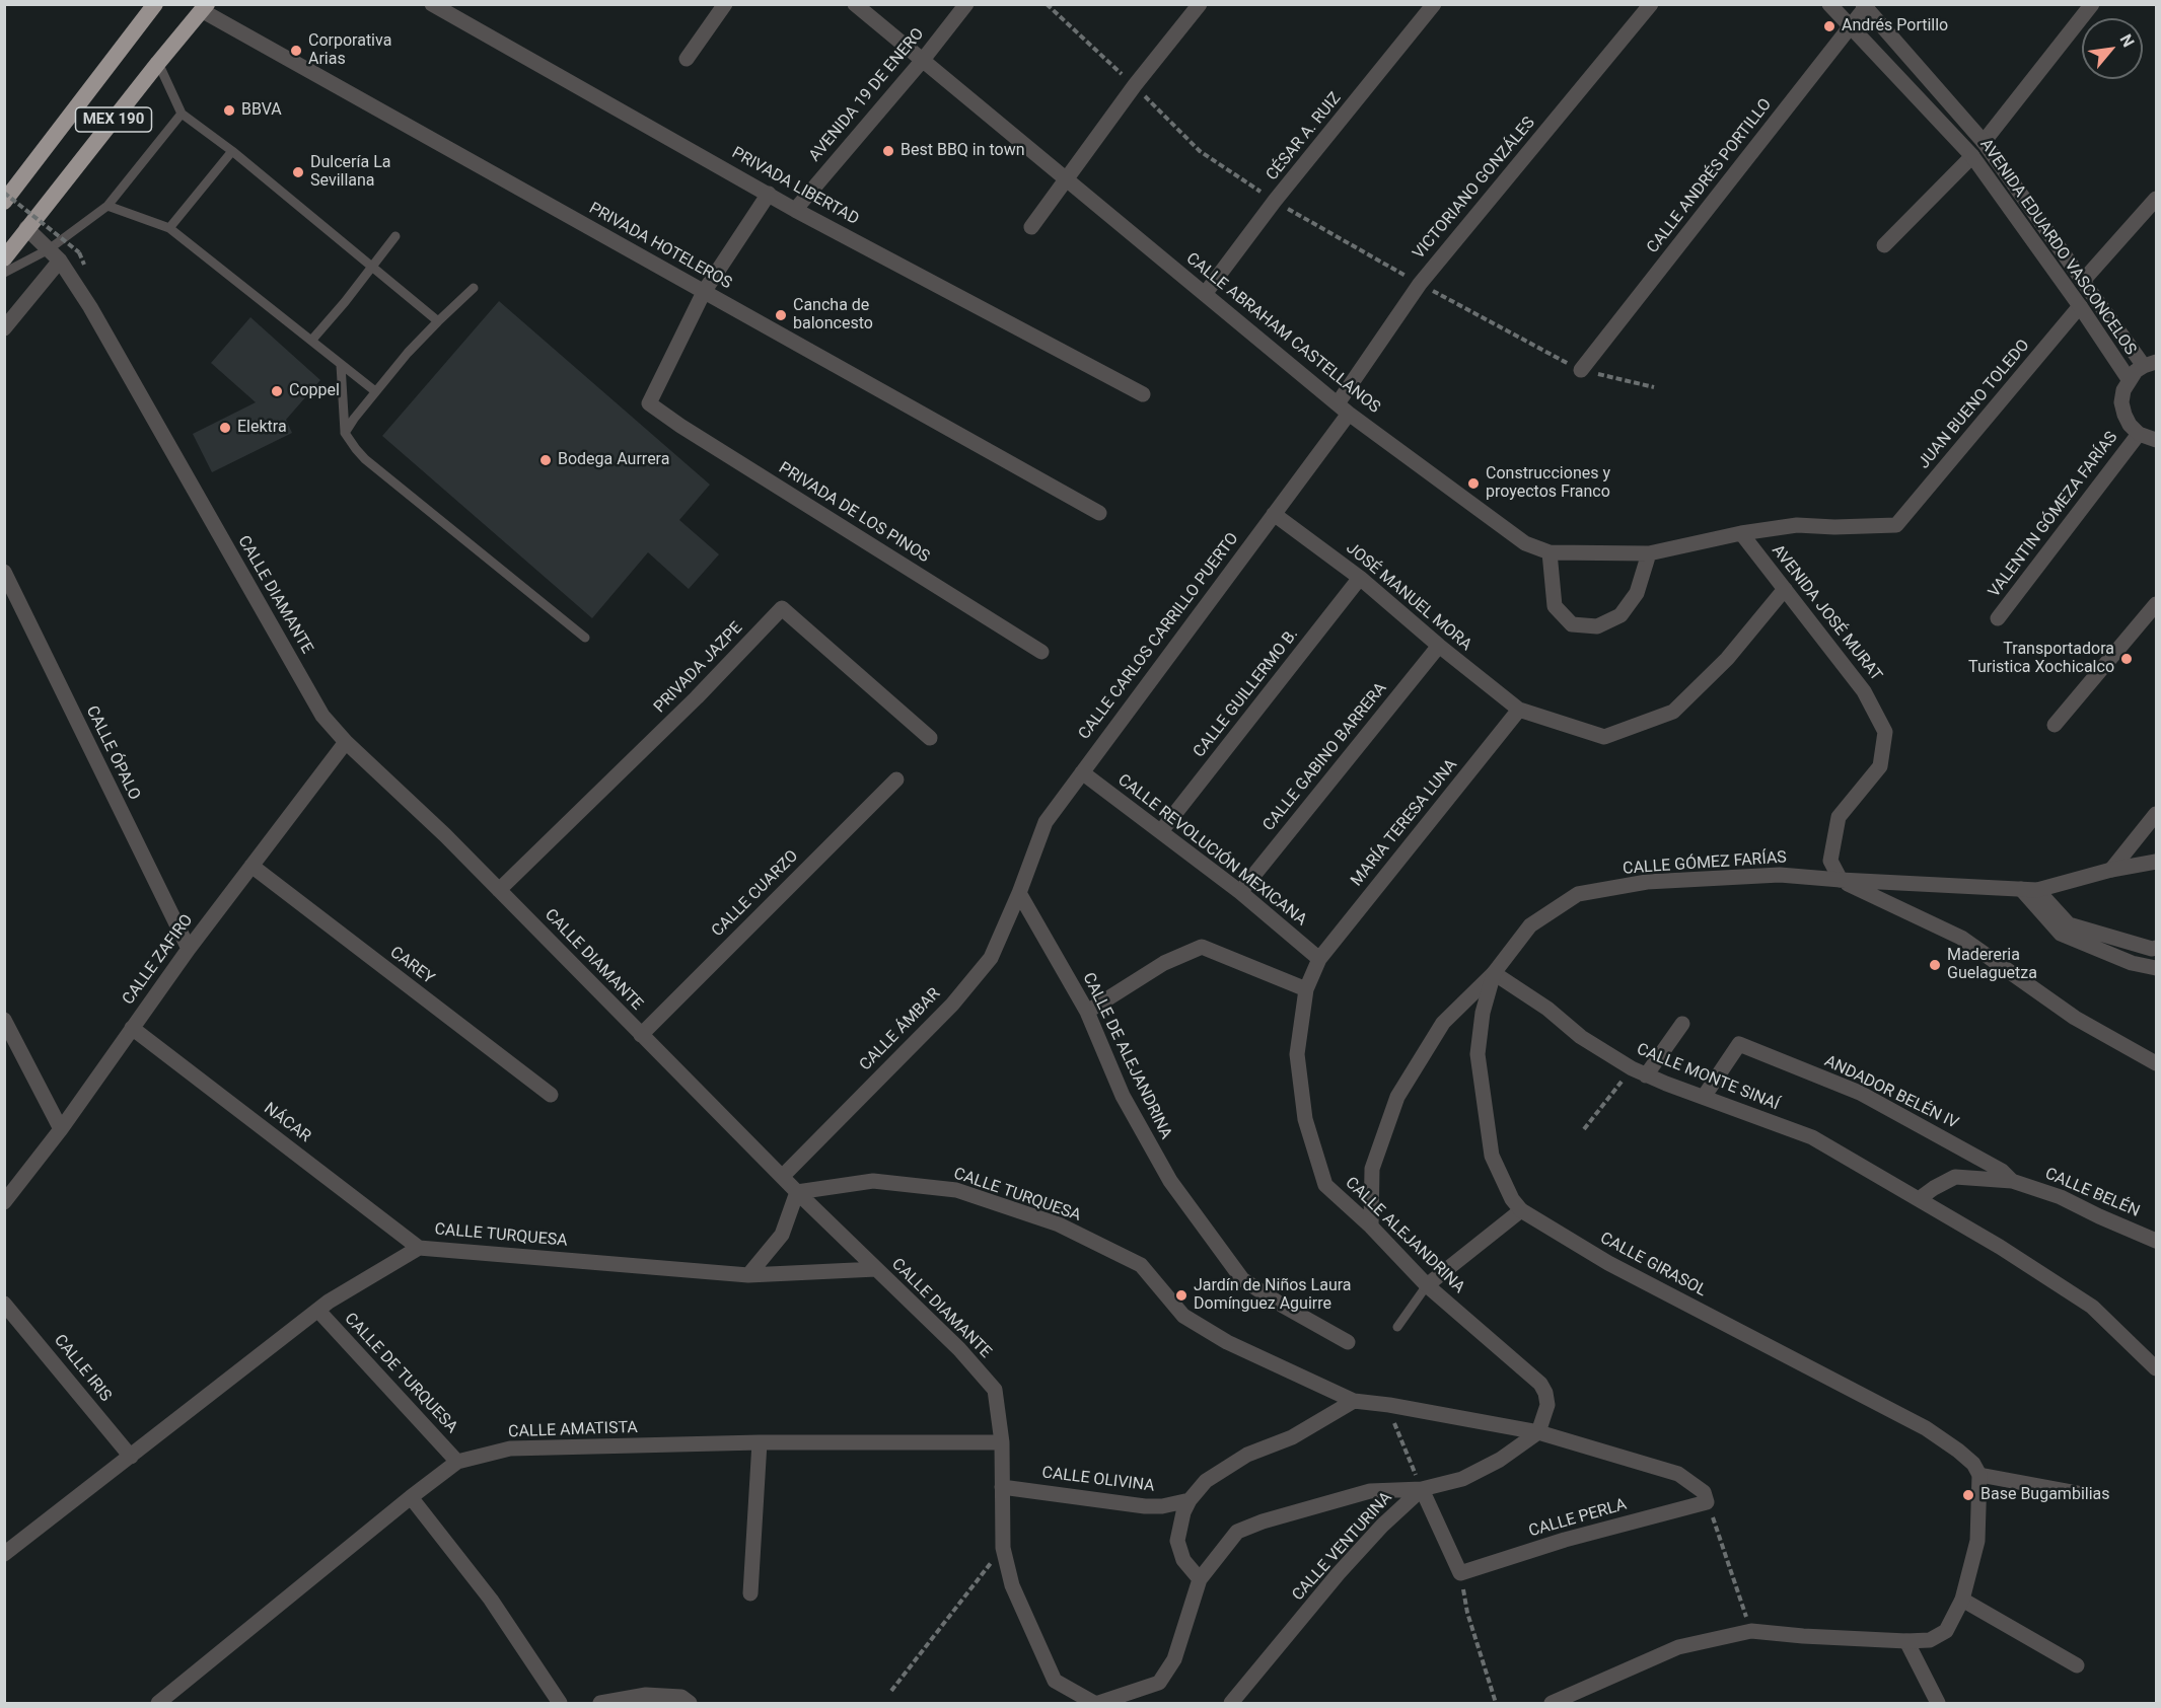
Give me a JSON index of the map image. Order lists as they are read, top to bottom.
{
  "streets": {
    "highway": ["MEX 190"],
    "street": [
      "AVENIDA 19 DE ENERO",
      "CÉSAR A. RUIZ",
      "CALLE ANDRÉS PORTILLO",
      "PRIVADA LIBERTAD",
      "VICTORIANO GONZÁLES",
      "PRIVADA HOTELEROS",
      "AVENIDA EDUARDO VASCONCELOS",
      "CALLE ABRAHAM CASTELLANOS",
      "JUAN BUENO TOLEDO",
      "PRIVADA DE LOS PINOS",
      "VALENTIN GÓMEZA FARÍAS",
      "CALLE DIAMANTE",
      "JOSÉ MANUEL MORA",
      "AVENIDA JOSÉ MURAT",
      "CALLE CARLOS CARRILLO PUERTO",
      "PRIVADA JAZPE",
      "CALLE GUILLERMO B.",
      "CALLE ÓPALO",
      "CALLE GABINO BARRERA",
      "MARÍA TERESA LUNA",
      "CALLE REVOLUCIÓN MEXICANA",
      "CALLE GÓMEZ FARÍAS",
      "CALLE CUARZO",
      "CALLE ZAFIRO",
      "CAREY",
      "CALLE ÁMBAR",
      "CALLE DE ALEJANDRINA",
      "CALLE MONTE SINAÍ",
      "ANDADOR BELÉN IV",
      "NÁCAR",
      "CALLE BELÉN",
      "CALLE TURQUESA",
      "CALLE ALEJANDRINA",
      "CALLE GIRASOL",
      "CALLE IRIS",
      "CALLE DE TURQUESA",
      "CALLE AMATISTA",
      "CALLE OLIVINA",
      "CALLE PERLA",
      "CALLE VENTURINA"
    ]
  },
  "crossings": [
    ["AVENIDA 19 DE ENERO", "PRIVADA LIBERTAD"],
    ["AVENIDA 19 DE ENERO", "CALLE ABRAHAM CASTELLANOS"],
    ["MEX 190", "PRIVADA HOTELEROS"],
    ["MEX 190", "CALLE DIAMANTE"],
    ["CÉSAR A. RUIZ", "CALLE ABRAHAM CASTELLANOS"],
    ["CALLE ANDRÉS PORTILLO", "AVENIDA EDUARDO VASCONCELOS"],
    ["VICTORIANO GONZÁLES", "CALLE ABRAHAM CASTELLANOS"],
    ["VICTORIANO GONZÁLES", "CALLE CARLOS CARRILLO PUERTO"],
    ["PRIVADA HOTELEROS", "PRIVADA DE LOS PINOS"],
    ["AVENIDA EDUARDO VASCONCELOS", "JUAN BUENO TOLEDO"],
    ["CALLE ABRAHAM CASTELLANOS", "JUAN BUENO TOLEDO"],
    ["CALLE ABRAHAM CASTELLANOS", "AVENIDA JOSÉ MURAT"],
    ["CALLE ABRAHAM CASTELLANOS", "CALLE CARLOS CARRILLO PUERTO"],
    ["CALLE DIAMANTE", "PRIVADA JAZPE"],
    ["CALLE DIAMANTE", "CALLE CUARZO"],
    ["CALLE DIAMANTE", "CALLE ZAFIRO"],
    ["CALLE DIAMANTE", "CALLE ÁMBAR"],
    ["CALLE DIAMANTE", "CALLE TURQUESA"],
    ["CALLE DIAMANTE", "CALLE AMATISTA"],
    ["CALLE DIAMANTE", "CALLE OLIVINA"],
    ["CALLE DIAMANTE", "CALLE VENTURINA"],
    ["JOSÉ MANUEL MORA", "CALLE CARLOS CARRILLO PUERTO"],
    ["JOSÉ MANUEL MORA", "CALLE GUILLERMO B."],
    ["JOSÉ MANUEL MORA", "CALLE GABINO BARRERA"],
    ["JOSÉ MANUEL MORA", "MARÍA TERESA LUNA"],
    ["AVENIDA JOSÉ MURAT", "CALLE GÓMEZ FARÍAS"],
    ["CALLE CARLOS CARRILLO PUERTO", "CALLE REVOLUCIÓN MEXICANA"],
    ["CALLE CARLOS CARRILLO PUERTO", "CALLE ÁMBAR"],
    ["CALLE CARLOS CARRILLO PUERTO", "CALLE DE ALEJANDRINA"],
    ["CALLE GUILLERMO B.", "CALLE REVOLUCIÓN MEXICANA"],
    ["CALLE ÓPALO", "CALLE ZAFIRO"],
    ["CALLE GABINO BARRERA", "CALLE REVOLUCIÓN MEXICANA"],
    ["MARÍA TERESA LUNA", "CALLE REVOLUCIÓN MEXICANA"],
    ["MARÍA TERESA LUNA", "CALLE ALEJANDRINA"],
    ["CALLE REVOLUCIÓN MEXICANA", "CALLE ALEJANDRINA"],
    ["CALLE GÓMEZ FARÍAS", "CALLE MONTE SINAÍ"],
    ["CALLE GÓMEZ FARÍAS", "CALLE ALEJANDRINA"],
    ["CALLE GÓMEZ FARÍAS", "CALLE GIRASOL"],
    ["CALLE ZAFIRO", "CAREY"],
    ["CALLE ZAFIRO", "NÁCAR"],
    ["CALLE ÁMBAR", "CALLE DE ALEJANDRINA"],
    ["CALLE MONTE SINAÍ", "ANDADOR BELÉN IV"],
    ["CALLE MONTE SINAÍ", "CALLE GIRASOL"],
    ["ANDADOR BELÉN IV", "CALLE BELÉN"],
    ["NÁCAR", "CALLE TURQUESA"],
    ["CALLE TURQUESA", "CALLE ALEJANDRINA"],
    ["CALLE TURQUESA", "CALLE IRIS"],
    ["CALLE TURQUESA", "CALLE DE TURQUESA"],
    ["CALLE TURQUESA", "CALLE PERLA"],
    ["CALLE TURQUESA", "CALLE VENTURINA"],
    ["CALLE ALEJANDRINA", "CALLE VENTURINA"],
    ["CALLE DE TURQUESA", "CALLE AMATISTA"]
  ],
  "places": [
    "Andrés Portillo",
    "Corporativa Arias",
    "BBVA",
    "Best BBQ in town",
    "Dulcería La Sevillana",
    "Cancha de baloncesto",
    "Coppel",
    "Elektra",
    "Bodega Aurrera",
    "Construcciones y proyectos Franco",
    "Transportadora Turistica Xochicalco",
    "Madereria Guelaguetza",
    "Jardín de Niños Laura Domínguez Aguirre",
    "Base Bugambilias"
  ],
  "north": "top right"
}
